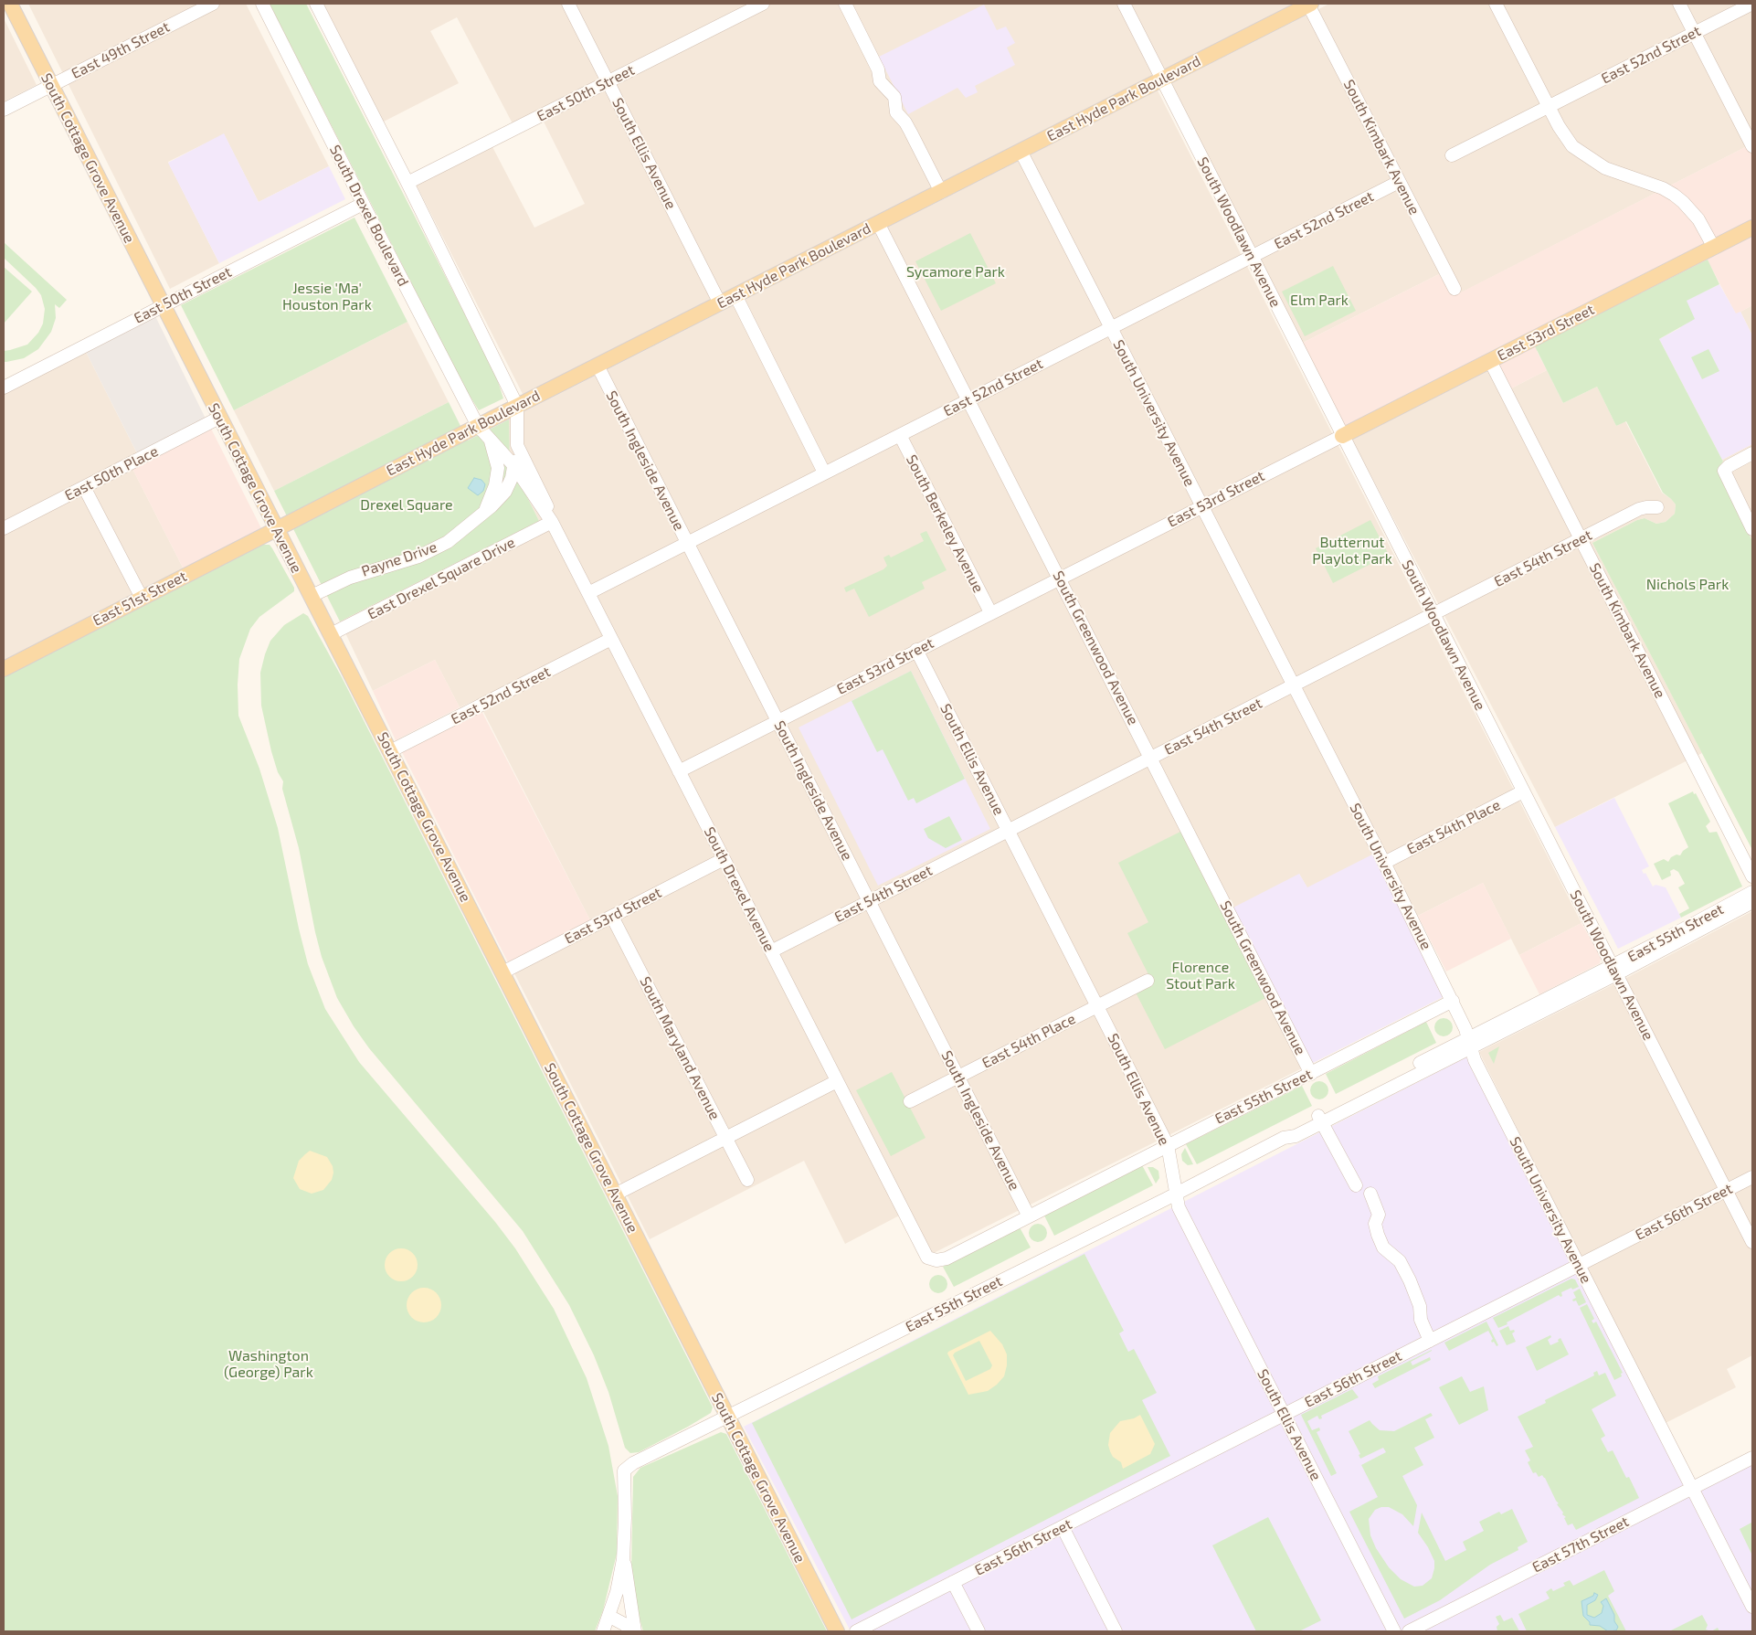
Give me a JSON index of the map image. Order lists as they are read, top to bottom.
{
  "streets": {
    "main road": [
      "East Hyde Park Boulevard",
      "South Cottage Grove Avenue",
      "East 53rd Street",
      "East 51st Street"
    ],
    "street": [
      "East 49th Street",
      "East 52nd Street",
      "East 50th Street",
      "South Kimbark Avenue",
      "South Ellis Avenue",
      "South Drexel Boulevard",
      "South Woodlawn Avenue",
      "South University Avenue",
      "South Ingleside Avenue",
      "East 50th Place",
      "South Berkeley Avenue",
      "East 54th Street",
      "Payne Drive",
      "East Drexel Square Drive",
      "South Greenwood Avenue",
      "East 54th Place",
      "South Drexel Avenue",
      "East 55th Street",
      "South Maryland Avenue",
      "East 56th Street",
      "East 57th Street"
    ]
  },
  "crossings": [
    ["East 49th Street", "South Cottage Grove Avenue"],
    ["East 52nd Street", "South Kimbark Avenue"],
    ["East 52nd Street", "South Cottage Grove Avenue"],
    ["East 52nd Street", "South Woodlawn Avenue"],
    ["East 52nd Street", "South University Avenue"],
    ["East 52nd Street", "South Ingleside Avenue"],
    ["East 52nd Street", "South Berkeley Avenue"],
    ["East 52nd Street", "South Greenwood Avenue"],
    ["East 52nd Street", "South Drexel Avenue"],
    ["East 50th Street", "South Ellis Avenue"],
    ["East 50th Street", "South Cottage Grove Avenue"],
    ["East 50th Street", "South Drexel Boulevard"],
    ["East Hyde Park Boulevard", "South Kimbark Avenue"],
    ["East Hyde Park Boulevard", "South Ellis Avenue"],
    ["East Hyde Park Boulevard", "South Cottage Grove Avenue"],
    ["East Hyde Park Boulevard", "South Drexel Boulevard"],
    ["East Hyde Park Boulevard", "South Woodlawn Avenue"],
    ["East Hyde Park Boulevard", "South University Avenue"],
    ["East Hyde Park Boulevard", "South Ingleside Avenue"],
    ["East Hyde Park Boulevard", "East 51st Street"],
    ["East Hyde Park Boulevard", "South Greenwood Avenue"],
    ["East Hyde Park Boulevard", "South Drexel Avenue"],
    ["South Kimbark Avenue", "East 53rd Street"],
    ["South Kimbark Avenue", "East 54th Street"],
    ["South Ellis Avenue", "East 53rd Street"],
    ["South Ellis Avenue", "East 54th Street"],
    ["South Ellis Avenue", "East 54th Place"],
    ["South Ellis Avenue", "East 55th Street"],
    ["South Ellis Avenue", "East 56th Street"],
    ["South Cottage Grove Avenue", "East 53rd Street"],
    ["South Cottage Grove Avenue", "East 50th Place"],
    ["South Cottage Grove Avenue", "Payne Drive"],
    ["South Cottage Grove Avenue", "East Drexel Square Drive"],
    ["South Cottage Grove Avenue", "East 51st Street"],
    ["South Cottage Grove Avenue", "East 55th Street"],
    ["South Drexel Boulevard", "South Drexel Avenue"],
    ["South Woodlawn Avenue", "East 53rd Street"],
    ["South Woodlawn Avenue", "East 54th Street"],
    ["South Woodlawn Avenue", "East 54th Place"],
    ["South Woodlawn Avenue", "East 55th Street"],
    ["South Woodlawn Avenue", "East 56th Street"],
    ["East 53rd Street", "South University Avenue"],
    ["East 53rd Street", "South Ingleside Avenue"],
    ["East 53rd Street", "South Berkeley Avenue"],
    ["East 53rd Street", "South Greenwood Avenue"],
    ["East 53rd Street", "South Drexel Avenue"],
    ["East 53rd Street", "South Maryland Avenue"],
    ["South University Avenue", "East 54th Street"],
    ["South University Avenue", "East 54th Place"],
    ["South University Avenue", "East 55th Street"],
    ["South University Avenue", "East 56th Street"],
    ["South University Avenue", "East 57th Street"],
    ["South Ingleside Avenue", "East 54th Street"],
    ["South Ingleside Avenue", "East 54th Place"],
    ["South Ingleside Avenue", "East 55th Street"],
    ["East 54th Street", "South Greenwood Avenue"],
    ["East 54th Street", "South Drexel Avenue"],
    ["Payne Drive", "South Drexel Avenue"],
    ["East Drexel Square Drive", "South Drexel Avenue"],
    ["South Greenwood Avenue", "East 55th Street"],
    ["South Drexel Avenue", "East 55th Street"]
  ],
  "parks": [
    "Sycamore Park",
    "Jessie 'Ma' Houston Park",
    "Elm Park",
    "Drexel Square",
    "Butternut Playlot Park",
    "Nichols Park",
    "Florence Stout Park",
    "Washington (George) Park"
  ]
}
